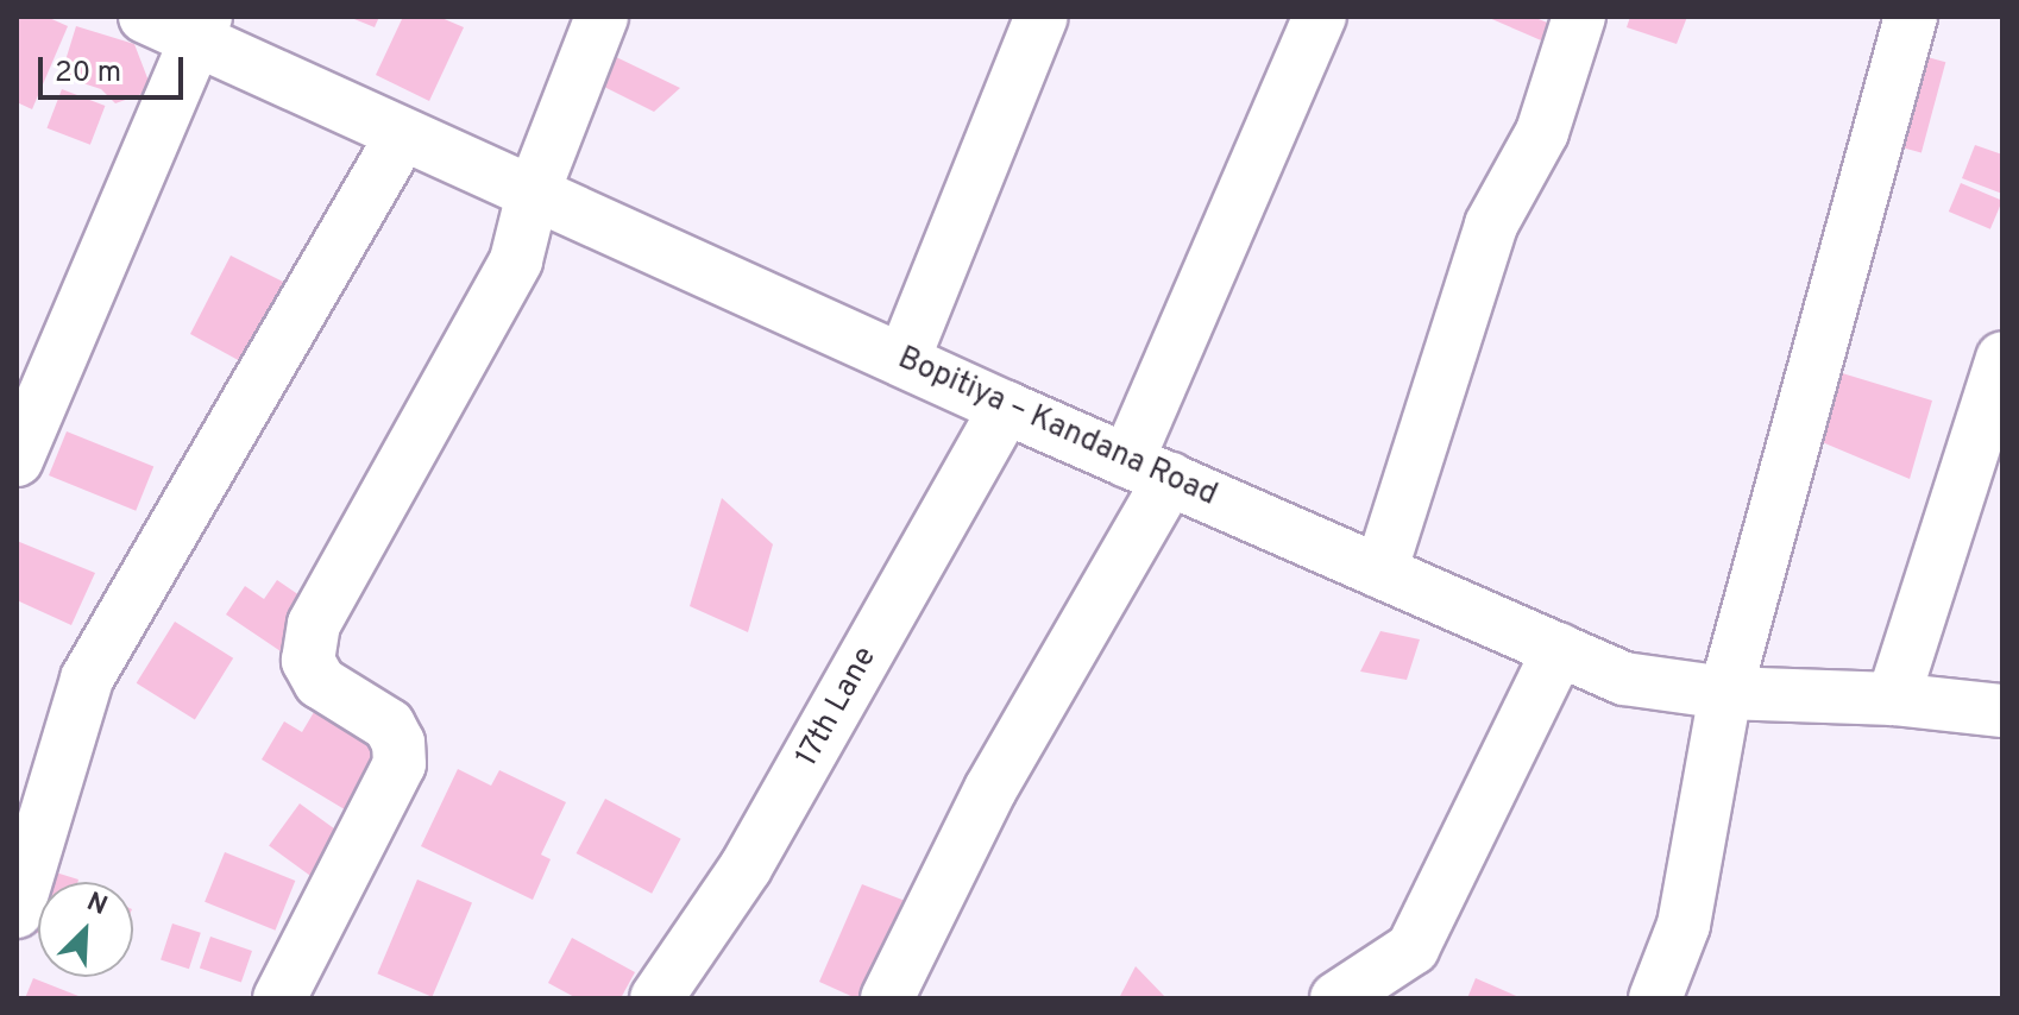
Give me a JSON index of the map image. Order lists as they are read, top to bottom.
{
  "streets": {
    "street": ["Bopitiya – Kandana Road", "17th Lane"]
  },
  "crossings": [
    ["Bopitiya – Kandana Road", "17th Lane"]
  ],
  "scale_bar": "20 m",
  "north": "top right"
}
